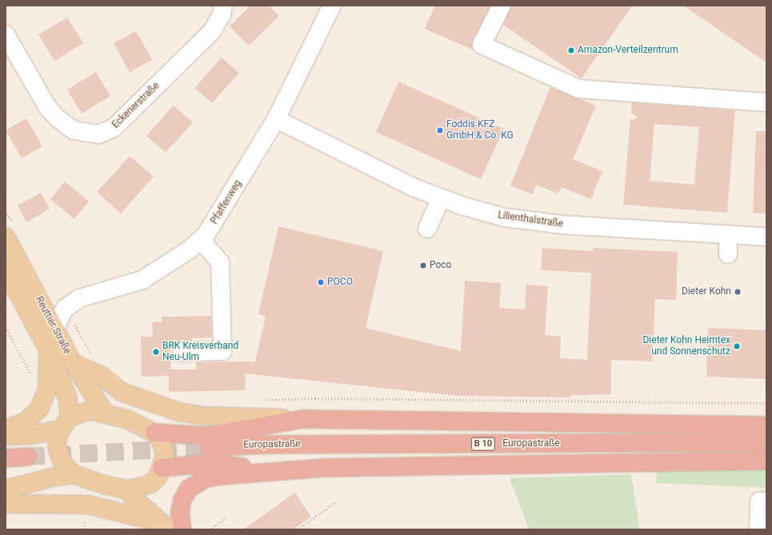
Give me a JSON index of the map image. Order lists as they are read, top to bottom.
{
  "streets": {
    "highway": ["B 10", "Europastraße"],
    "main road": ["Reuttier Straße"],
    "street": ["Eckenerstraße", "Pfaffenweg", "Lilienthalstraße"]
  },
  "crossings": [
    ["Pfaffenweg", "Lilienthalstraße"],
    ["Pfaffenweg", "Reuttier Straße"]
  ],
  "places": [
    "Amazon-Verteilzentrum",
    "Foddis KFZ GmbH & Co. KG",
    "Poco",
    "POCO",
    "Dieter Kohn",
    "Dieter Kohn Heimtex und Sonnenschutz",
    "BRK Kreisverband Neu-Ulm"
  ]
}
